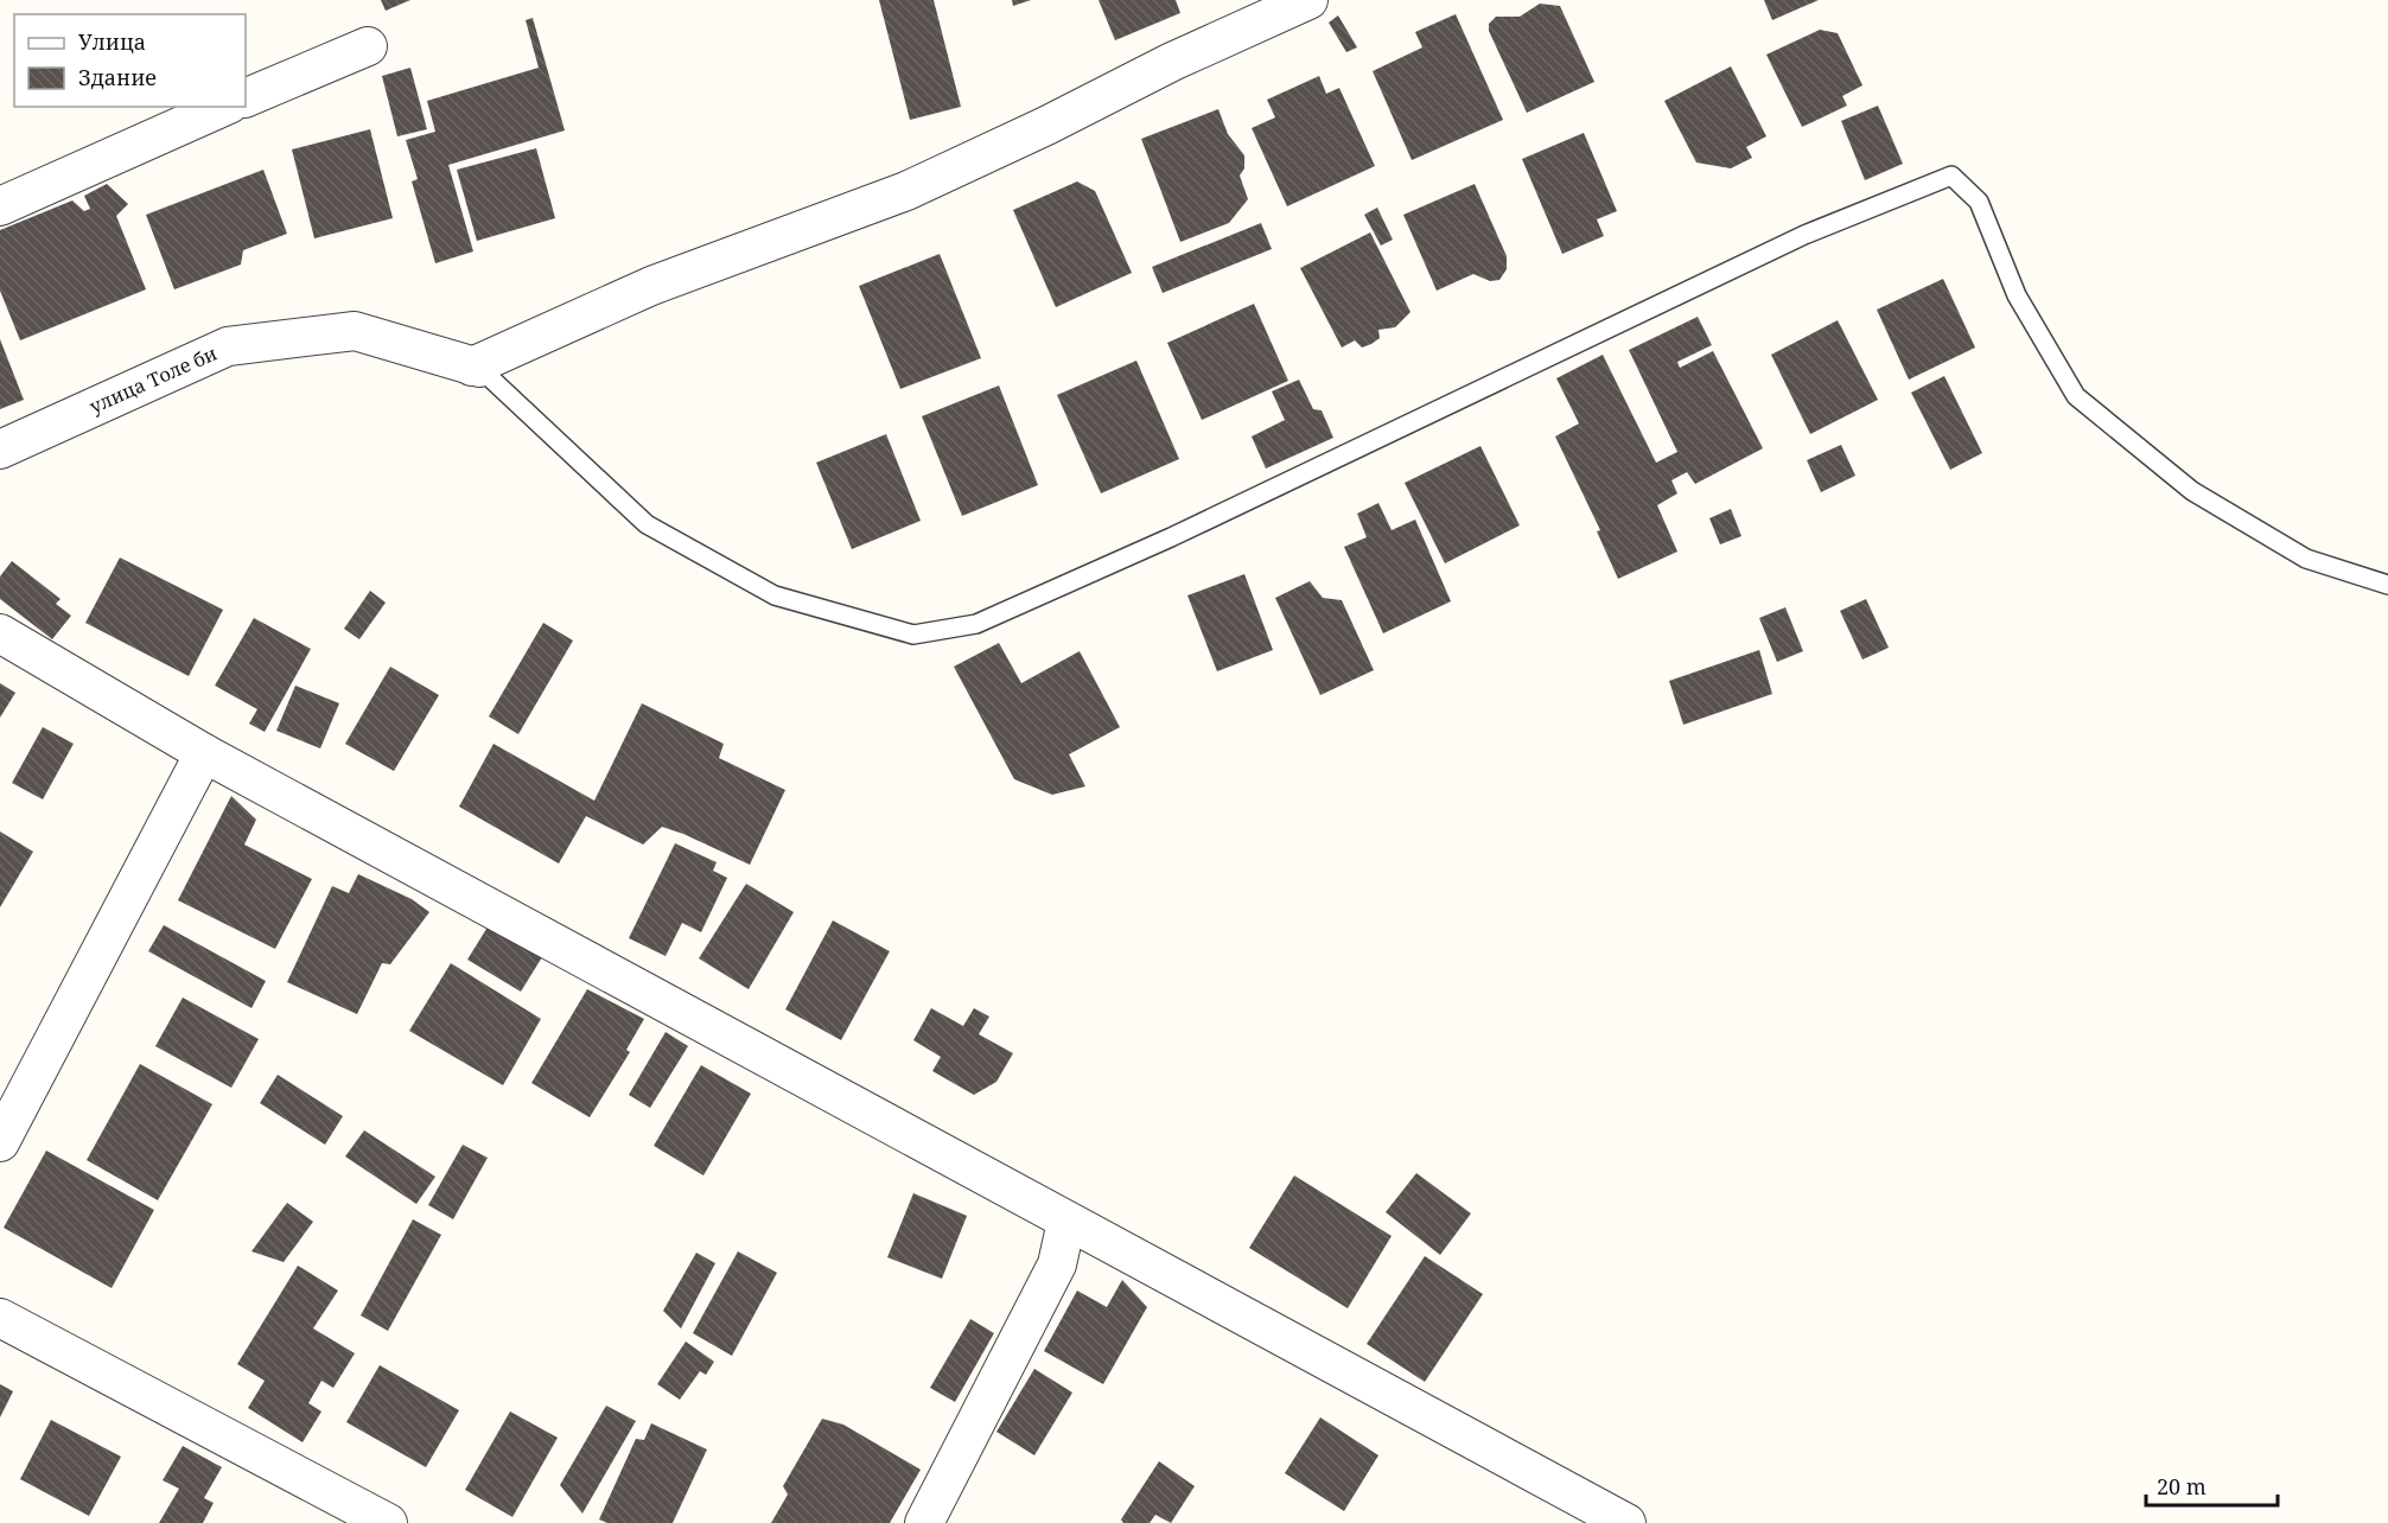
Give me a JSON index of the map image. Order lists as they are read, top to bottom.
{
  "streets": {
    "street": ["улица Толе би"]
  },
  "legend": ["Улица", "Здание"],
  "scale_bar": "20 m"
}
